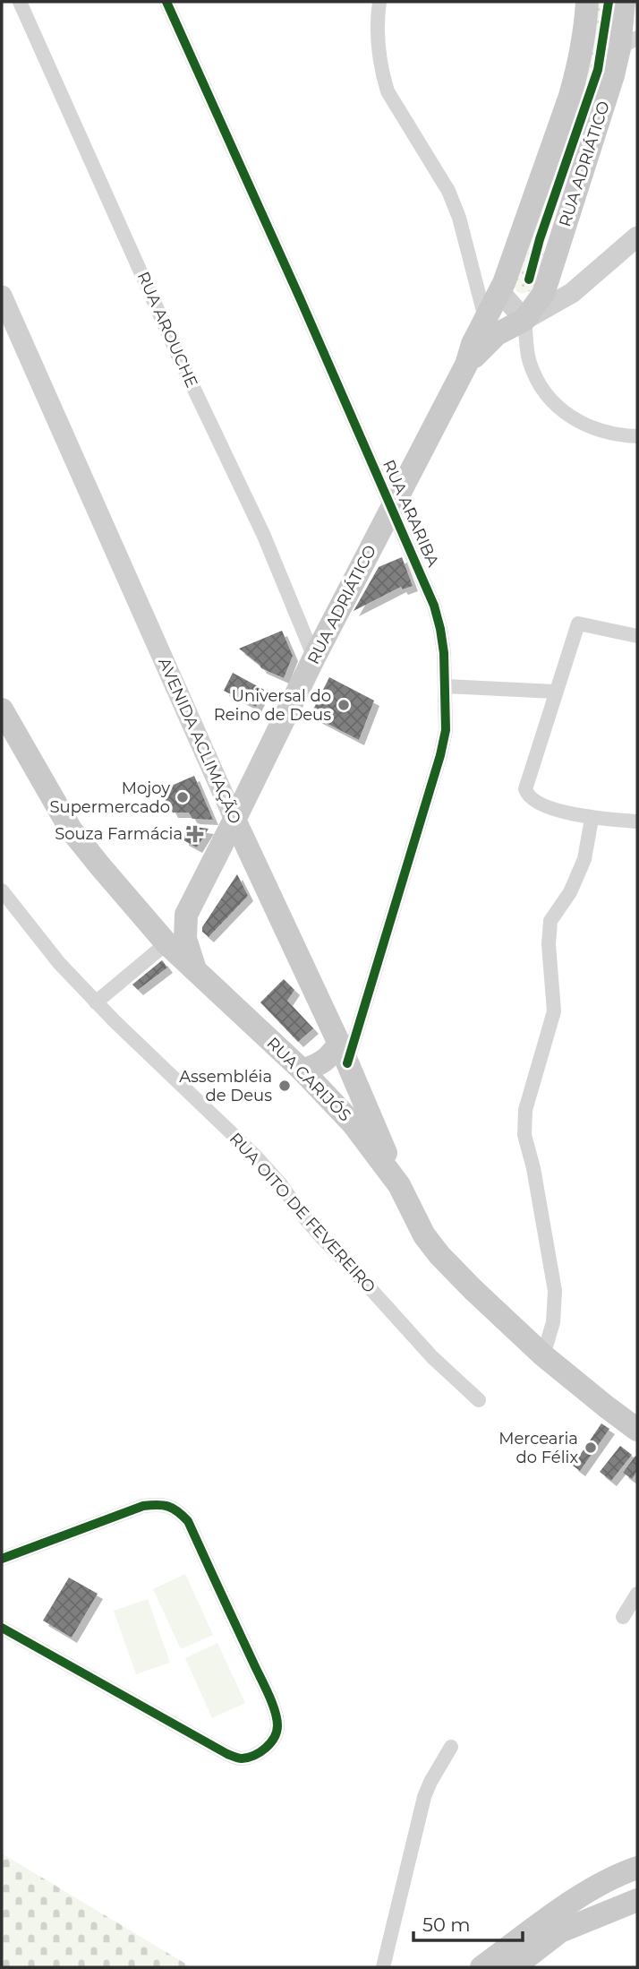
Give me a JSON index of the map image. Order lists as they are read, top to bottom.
{
  "streets": {
    "main road": ["RUA ADRIÁTICO", "AVENIDA ACLIMAÇÃO", "RUA CARIJÓS"],
    "street": ["RUA AROUCHE", "RUA ARARIBA", "RUA OITO DE FEVEREIRO"]
  },
  "crossings": [
    ["RUA ADRIÁTICO", "RUA AROUCHE"],
    ["RUA ADRIÁTICO", "RUA ARARIBA"],
    ["RUA ADRIÁTICO", "AVENIDA ACLIMAÇÃO"],
    ["RUA ADRIÁTICO", "RUA CARIJÓS"],
    ["RUA ARARIBA", "AVENIDA ACLIMAÇÃO"],
    ["AVENIDA ACLIMAÇÃO", "RUA CARIJÓS"]
  ],
  "places": {
    "other": [
      "Universal do Reino de Deus",
      "Mojoy Supermercado",
      "Assembléia de Deus",
      "Mercearia do Félix"
    ],
    "health": ["Souza Farmácia"]
  },
  "scale_bar": "50 m"
}
